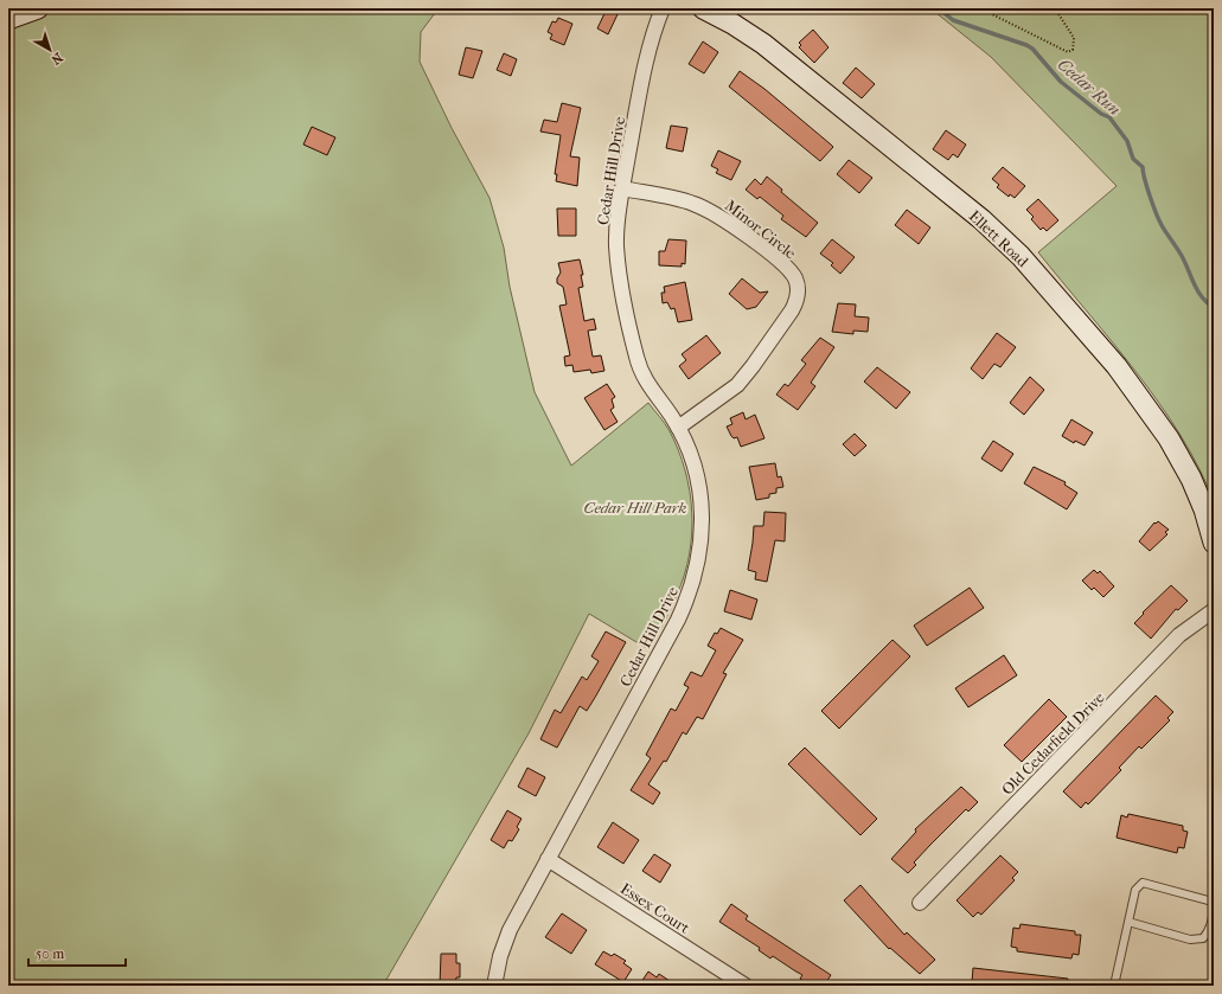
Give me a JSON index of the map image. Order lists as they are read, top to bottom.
{
  "streets": {
    "street": [
      "Cedar Hill Drive",
      "Minor Circle",
      "Ellett Road",
      "Old Cedarfield Drive",
      "Essex Court"
    ]
  },
  "crossings": [
    ["Cedar Hill Drive", "Minor Circle"],
    ["Cedar Hill Drive", "Essex Court"]
  ],
  "water": ["Cedar Run"],
  "parks": ["Cedar Hill Park"],
  "scale_bar": "50 m",
  "north": "bottom right"
}
